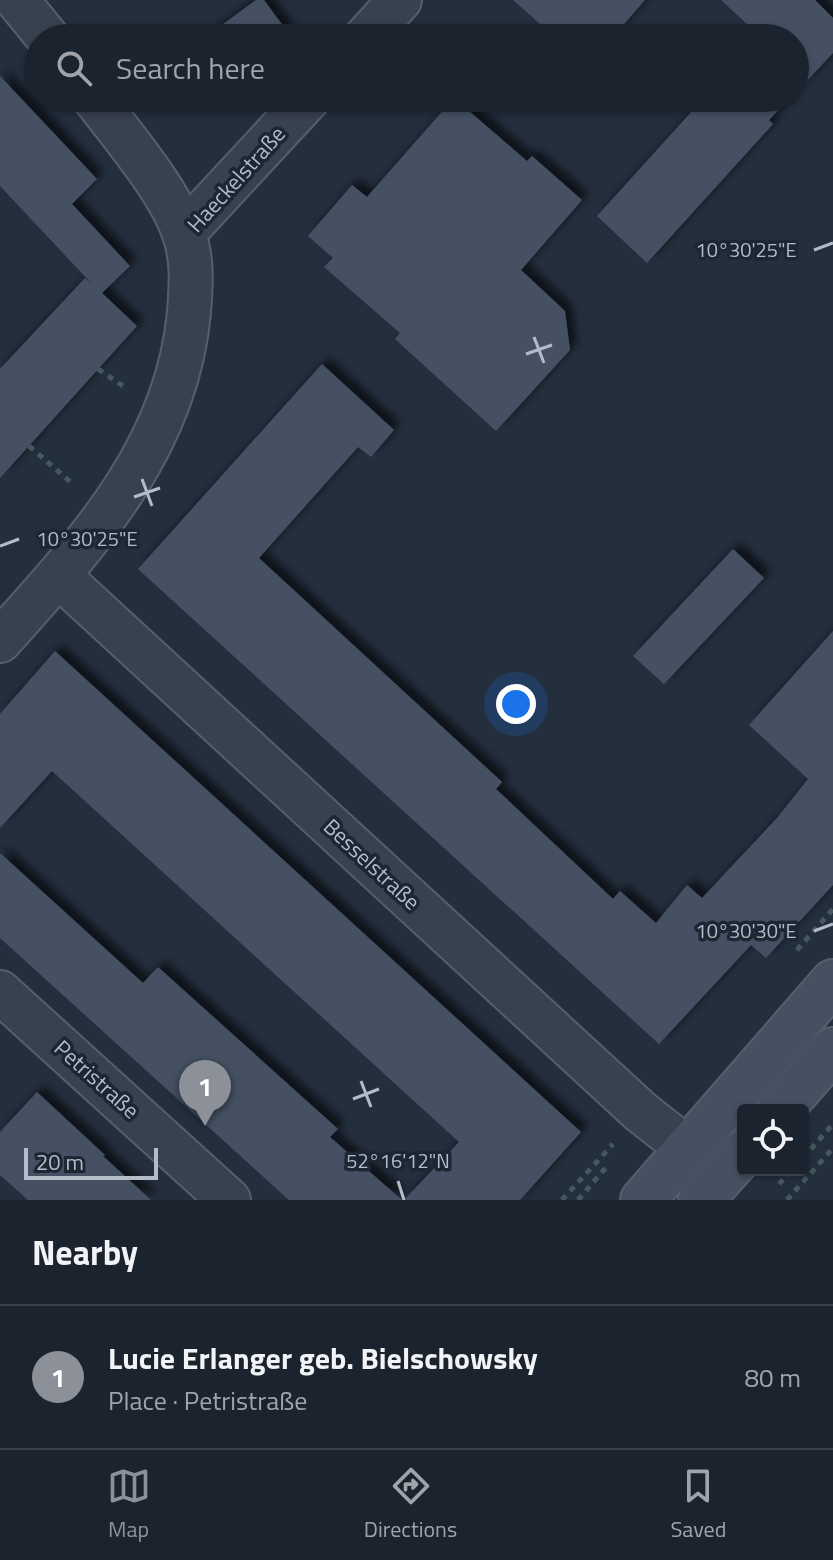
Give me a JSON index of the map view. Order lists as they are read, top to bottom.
{
  "streets": {
    "street": ["Haeckelstraße", "Besselstraße", "Petristraße"]
  },
  "crossings": [
    ["Haeckelstraße", "Besselstraße"]
  ],
  "scale_bar": "20 m",
  "page": {
    "search": "Search here",
    "pins": "1",
    "scale": "20 m",
    "heading": "Nearby",
    "list": [
      {
        "mark": "1",
        "name": "Lucie Erlanger geb. Bielschowsky",
        "note": "Place · Petristraße",
        "value": "80 m"
      }
    ],
    "nav": ["Map", "Directions", "Saved"]
  },
  "coordinates": ["10°30'25\"E", "10°30'30\"E", "52°16'12\"N"]
}
